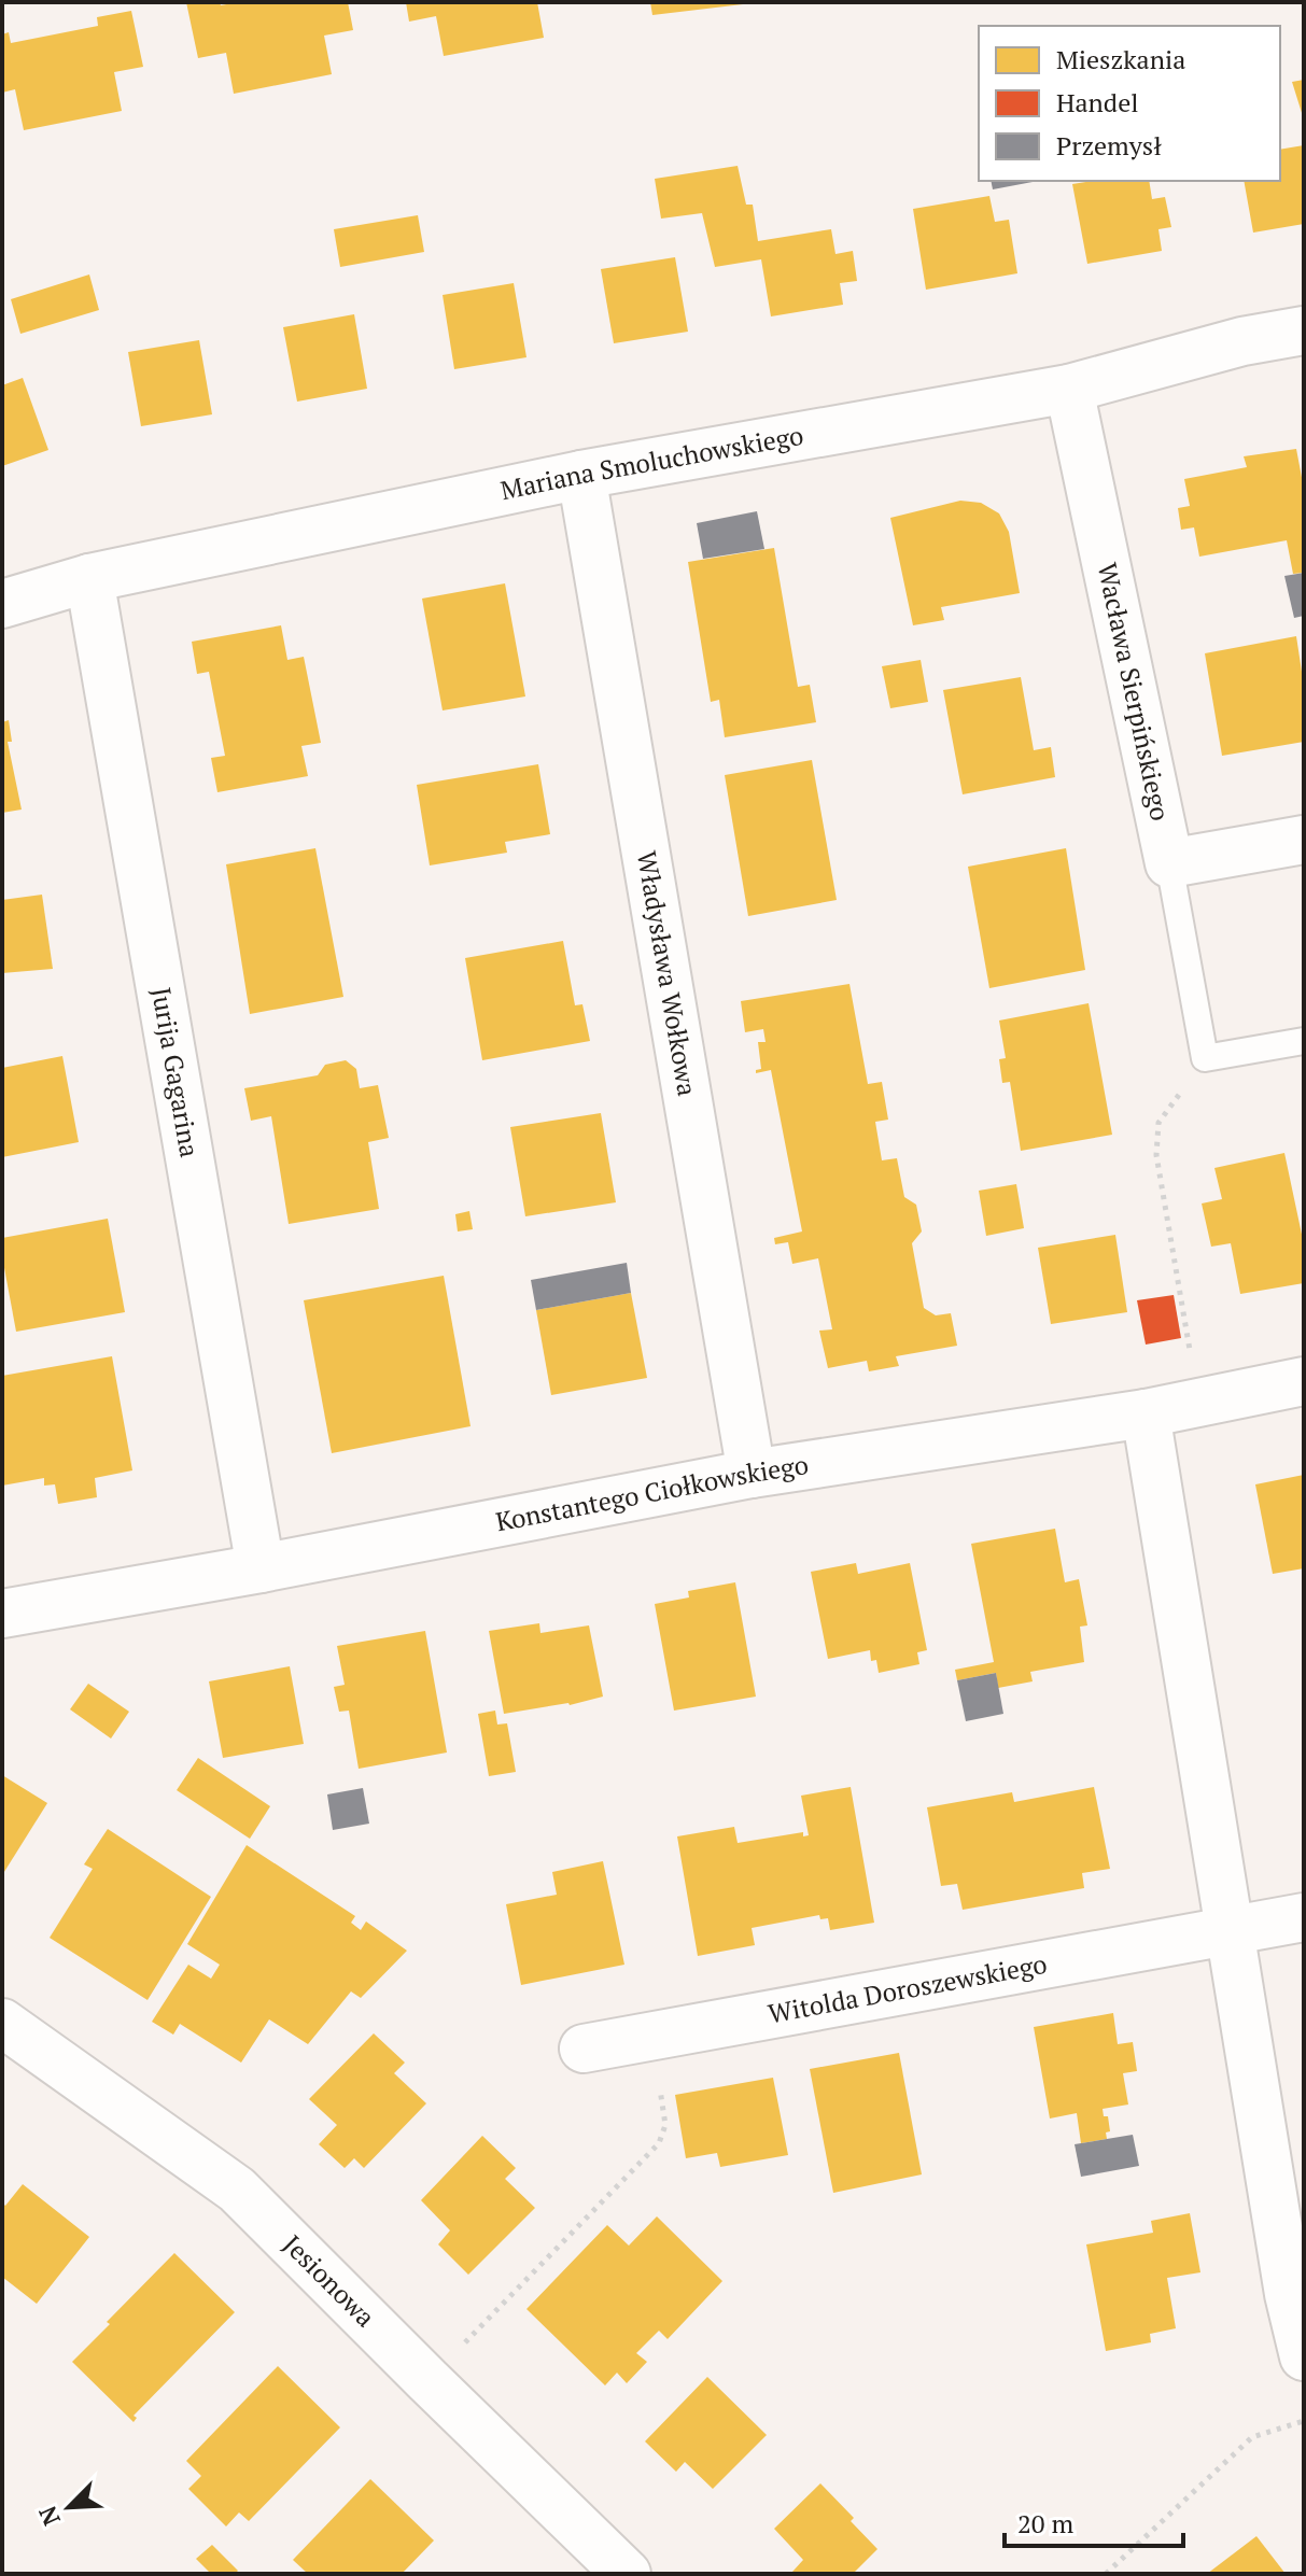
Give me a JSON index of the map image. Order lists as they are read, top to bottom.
{
  "streets": {
    "street": [
      "Mariana Smoluchowskiego",
      "Wacława Sierpińskiego",
      "Władysława Wołkowa",
      "Jurija Gagarina",
      "Konstantego Ciołkowskiego",
      "Witolda Doroszewskiego",
      "Jesionowa"
    ]
  },
  "crossings": [
    ["Mariana Smoluchowskiego", "Wacława Sierpińskiego"],
    ["Mariana Smoluchowskiego", "Władysława Wołkowa"],
    ["Mariana Smoluchowskiego", "Jurija Gagarina"],
    ["Władysława Wołkowa", "Konstantego Ciołkowskiego"],
    ["Jurija Gagarina", "Konstantego Ciołkowskiego"]
  ],
  "legend": ["Mieszkania", "Handel", "Przemysł"],
  "scale_bar": "20 m",
  "north": "bottom left"
}
